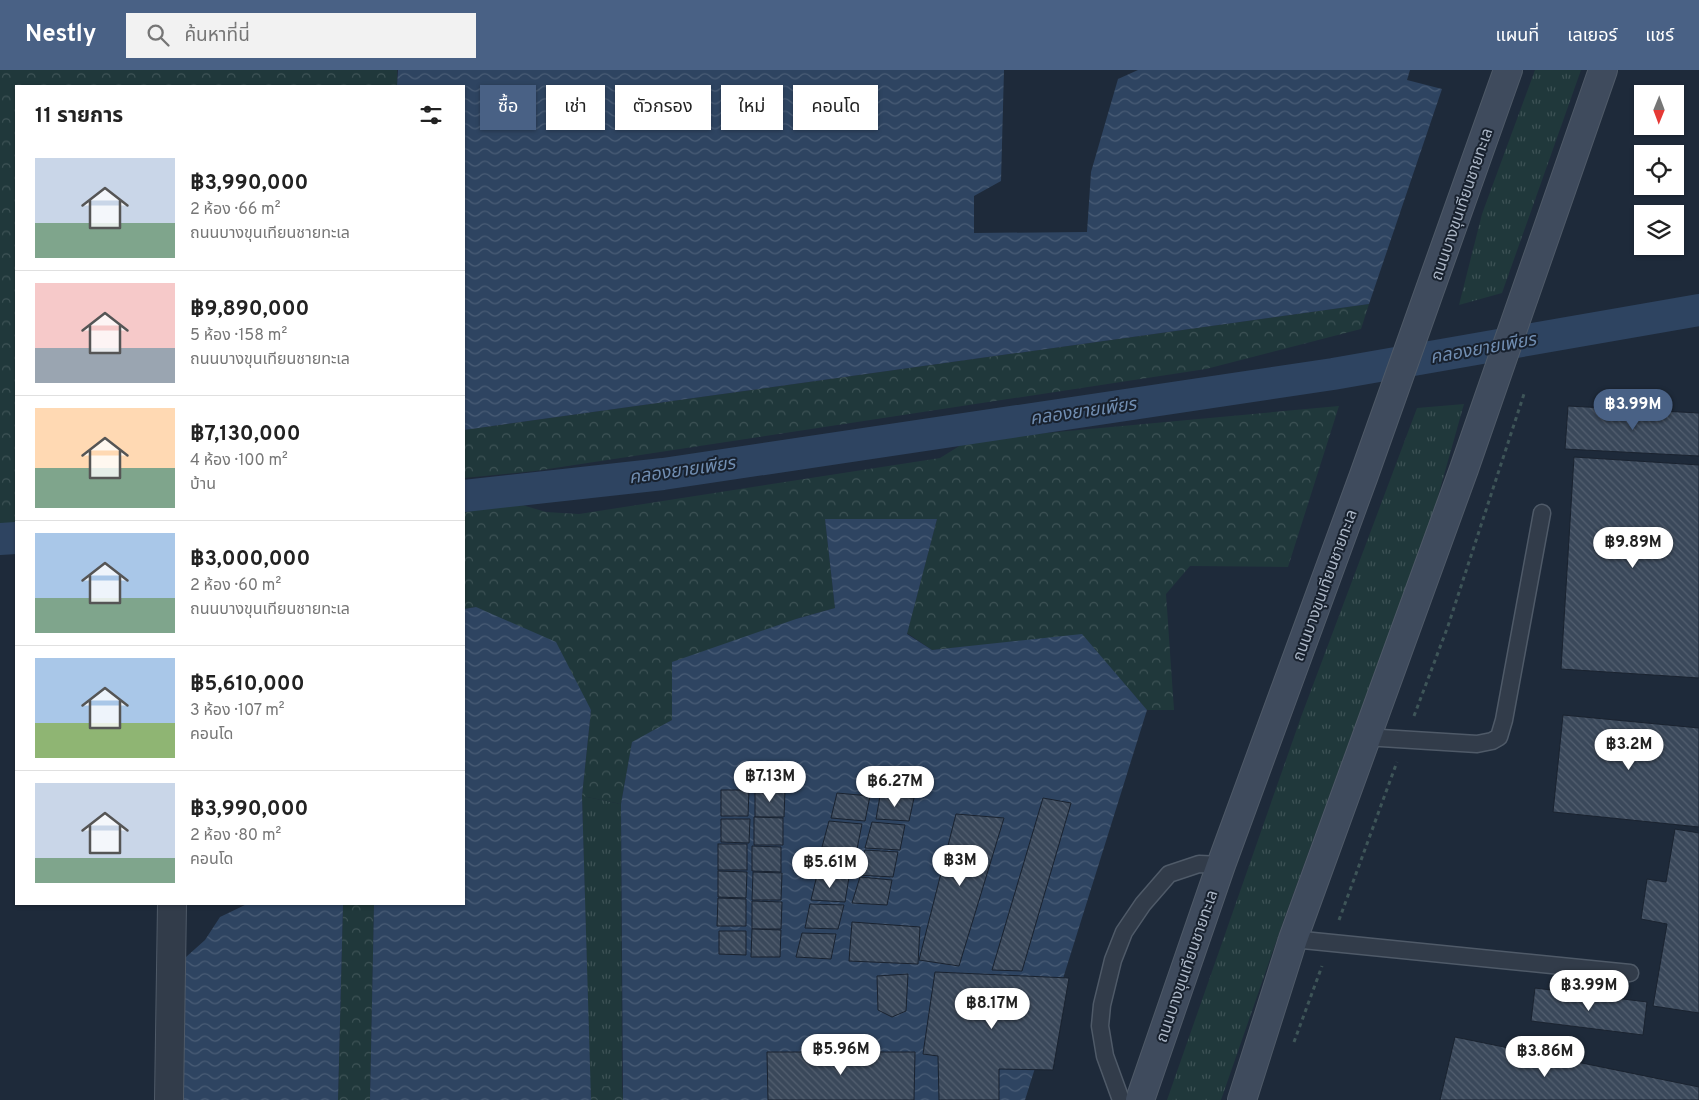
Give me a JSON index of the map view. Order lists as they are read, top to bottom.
{
  "streets": {
    "main road": ["ถนนบางขุนเทียนชายทะเล"]
  },
  "water": ["คลองยายเพียร"],
  "north": "bottom",
  "page": {
    "header": "Nestly",
    "search": "ค้นหาที่นี่",
    "nav": ["แผนที่", "เลเยอร์", "แชร์"],
    "chip": [
      "ซื้อ",
      "เช่า",
      "ตัวกรอง",
      "ใหม่",
      "คอนโด"
    ],
    "heading": "11 รายการ",
    "list": [
      {
        "name": "฿3,990,000",
        "note": "2 ห้อง · 66 m² · ถนนบางขุนเทียนชายทะเล"
      },
      {
        "name": "฿9,890,000",
        "note": "5 ห้อง · 158 m² · ถนนบางขุนเทียนชายทะเล"
      },
      {
        "name": "฿7,130,000",
        "note": "4 ห้อง · 100 m² · บ้าน"
      },
      {
        "name": "฿3,000,000",
        "note": "2 ห้อง · 60 m² · ถนนบางขุนเทียนชายทะเล"
      },
      {
        "name": "฿5,610,000",
        "note": "3 ห้อง · 107 m² · คอนโด"
      },
      {
        "name": "฿3,990,000",
        "note": "2 ห้อง · 80 m² · คอนโด"
      }
    ],
    "price": [
      "฿3.99M",
      "฿9.89M",
      "฿3.2M",
      "฿7.13M",
      "฿6.27M",
      "฿3M",
      "฿5.61M",
      "฿3.99M",
      "฿8.17M",
      "฿5.96M",
      "฿3.86M"
    ]
  }
}
